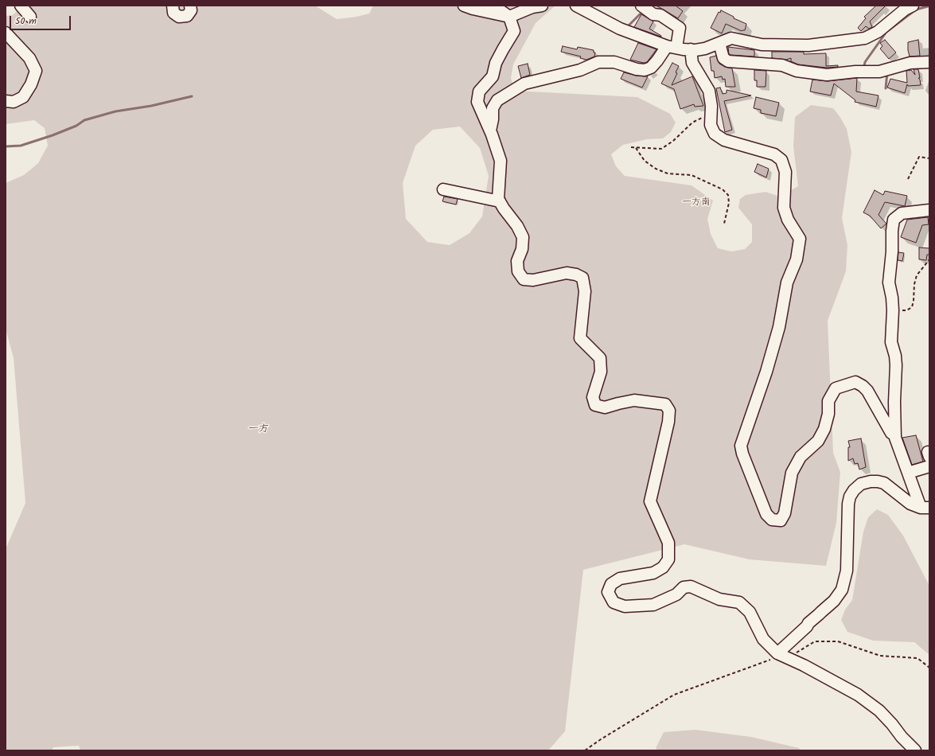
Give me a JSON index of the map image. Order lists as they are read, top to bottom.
{
  "districts": ["一方南", "一方"],
  "scale_bar": "50 m"
}
